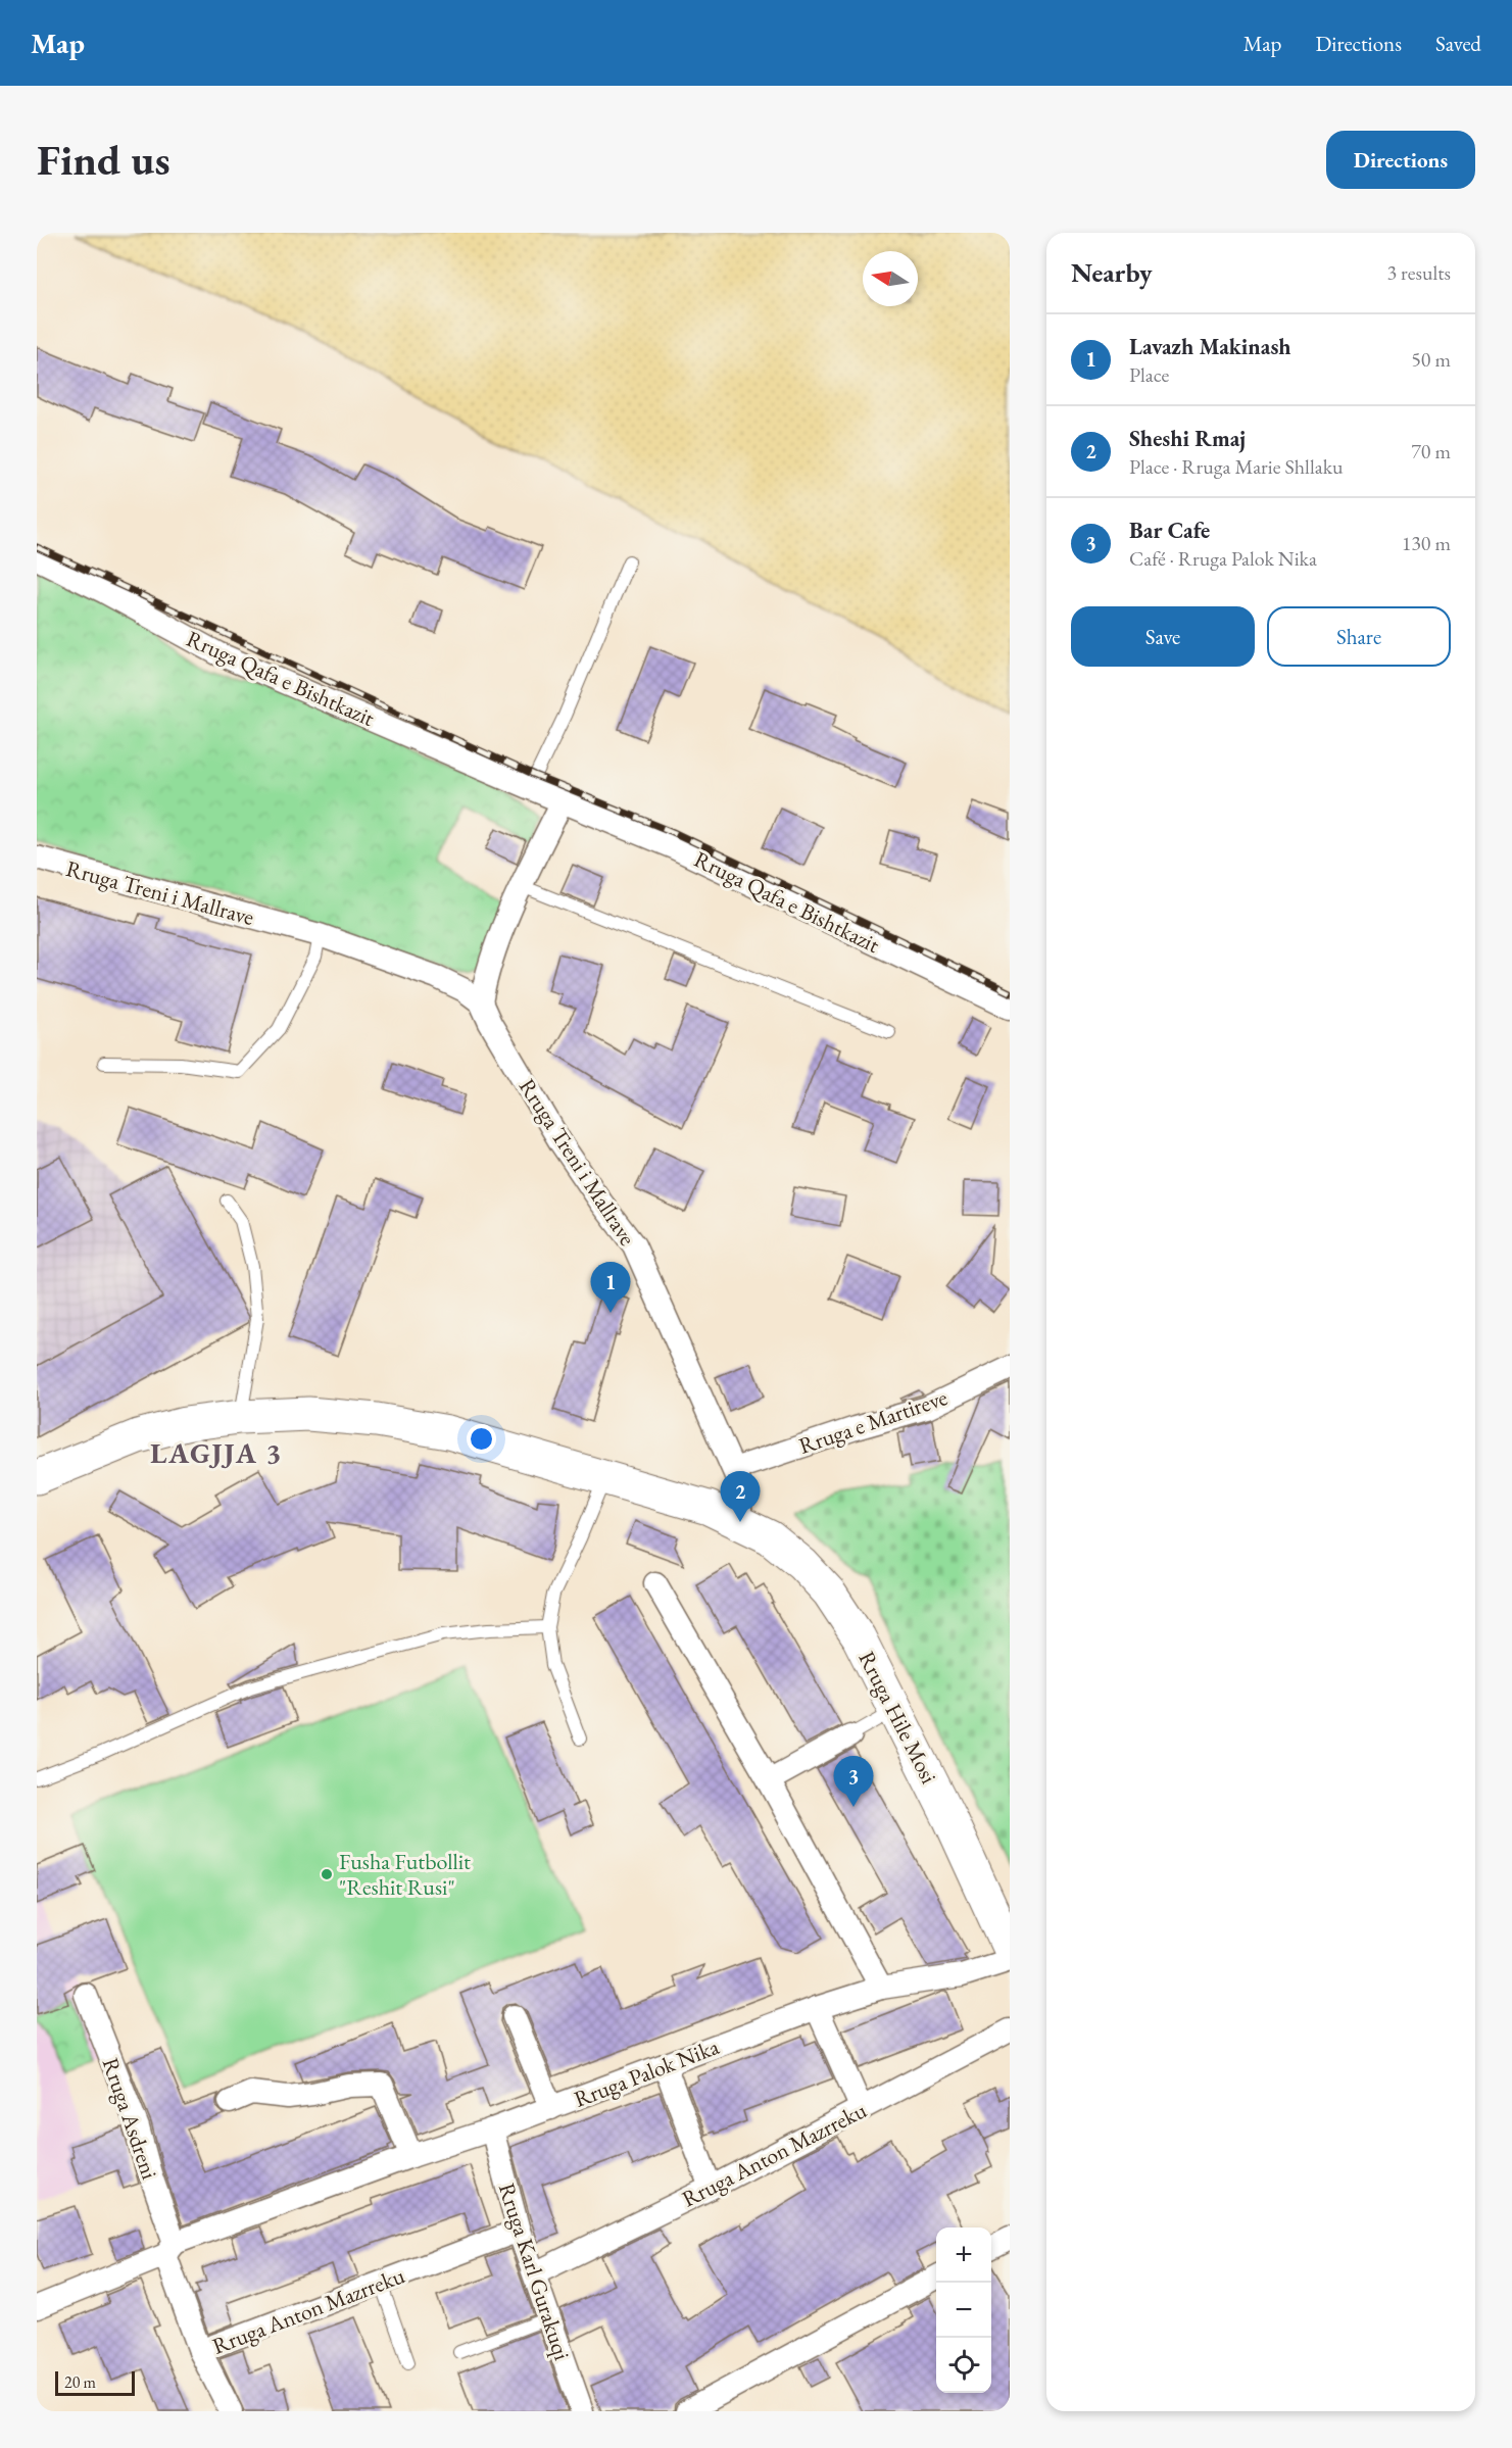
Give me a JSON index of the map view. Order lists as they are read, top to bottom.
{
  "streets": {
    "main road": ["Rruga Hile Mosi"],
    "street": [
      "Rruga Qafa e Bishtkazit",
      "Rruga Treni i Mallrave",
      "Rruga e Martireve",
      "Rruga Palok Nika",
      "Rruga Asdreni",
      "Rruga Anton Mazrreku",
      "Rruga Karl Gurakuqi"
    ]
  },
  "crossings": [
    ["Rruga Treni i Mallrave", "Rruga e Martireve"],
    ["Rruga Treni i Mallrave", "Rruga Hile Mosi"],
    ["Rruga Palok Nika", "Rruga Asdreni"],
    ["Rruga Palok Nika", "Rruga Karl Gurakuqi"],
    ["Rruga Asdreni", "Rruga Anton Mazrreku"],
    ["Rruga Anton Mazrreku", "Rruga Karl Gurakuqi"]
  ],
  "districts": ["LAGJJA 3"],
  "places": ["Fusha Futbollit \"Reshit Rusi\""],
  "scale_bar": "20 m",
  "north": "left",
  "page": {
    "header": "Map",
    "nav": ["Map", "Directions", "Saved"],
    "buttons": [
      "Directions",
      ["Save", "Share"]
    ],
    "title": "Find us",
    "heading": ["Nearby", "3 results"],
    "list": [
      {
        "mark": "1",
        "name": "Lavazh Makinash",
        "note": "Place",
        "value": "50 m"
      },
      {
        "mark": "2",
        "name": "Sheshi Rmaj",
        "note": "Place · Rruga Marie Shllaku",
        "value": "70 m"
      },
      {
        "mark": "3",
        "name": "Bar Cafe",
        "note": "Café · Rruga Palok Nika",
        "value": "130 m"
      }
    ],
    "pins": ["1", "2", "3"],
    "map_buttons": ["+", "−"],
    "scale": "20 m"
  }
}
